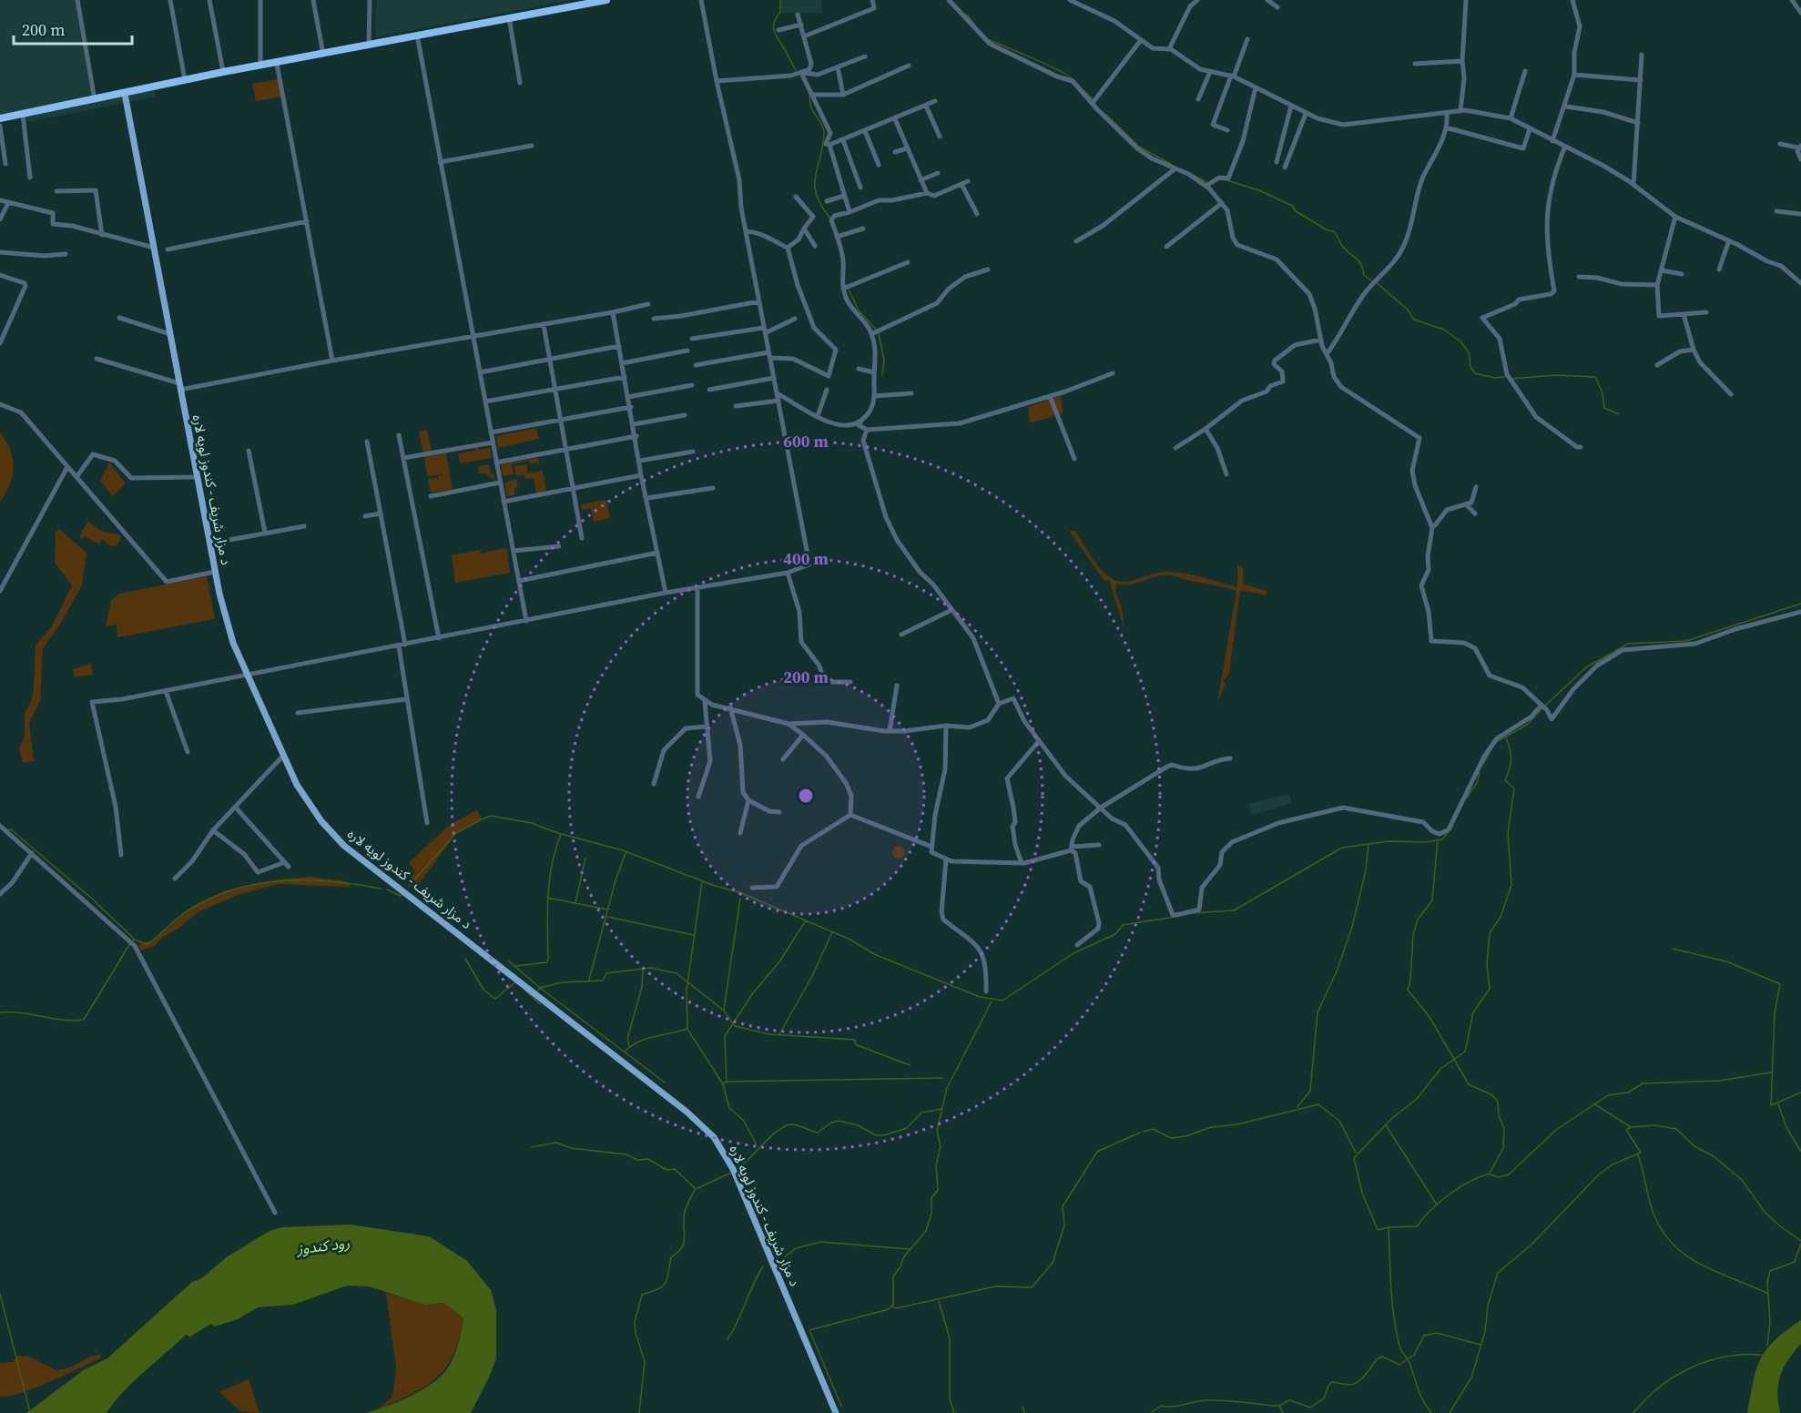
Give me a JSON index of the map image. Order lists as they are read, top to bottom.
{
  "streets": {
    "main road": ["د مزار شریف - کندوز لویه لاره"]
  },
  "water": ["رود کندوز"],
  "scale_bar": "200 m",
  "rings": ["600 m", "400 m", "200 m"]
}
